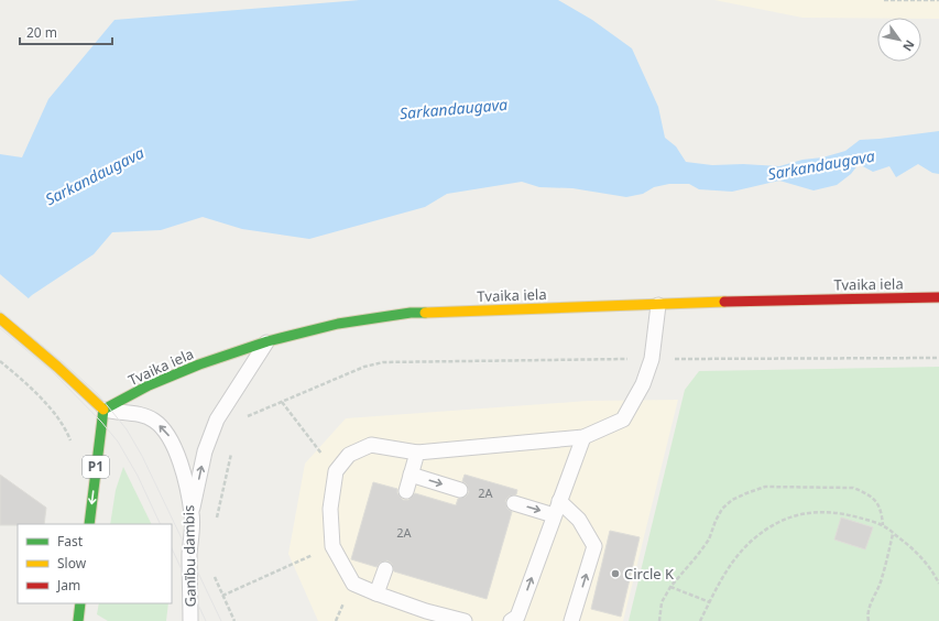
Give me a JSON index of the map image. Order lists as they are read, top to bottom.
{
  "streets": {
    "main road": ["Tvaika iela", "P1"],
    "lane": ["Ganību dambis"]
  },
  "crossings": [
    ["Tvaika iela", "P1"],
    ["Tvaika iela", "Ganību dambis"],
    ["P1", "Ganību dambis"]
  ],
  "one_way": ["Ganību dambis"],
  "water": ["Sarkandaugava"],
  "places": ["Circle K"],
  "house_numbers": ["2A", "2A"],
  "legend": ["Fast", "Slow", "Jam"],
  "scale_bar": "20 m",
  "north": "bottom right"
}
